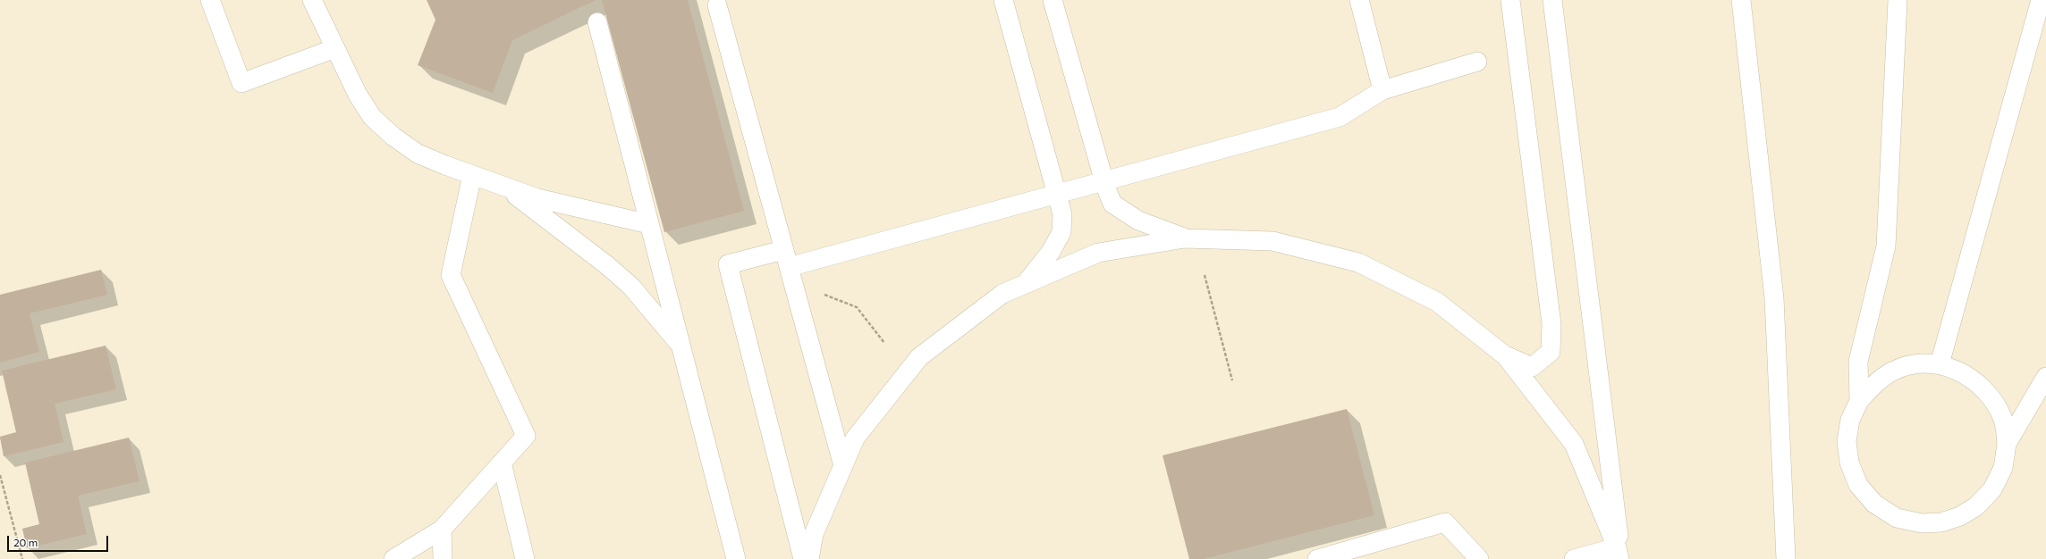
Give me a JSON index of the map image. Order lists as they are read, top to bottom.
{
  "scale_bar": "20 m"
}
